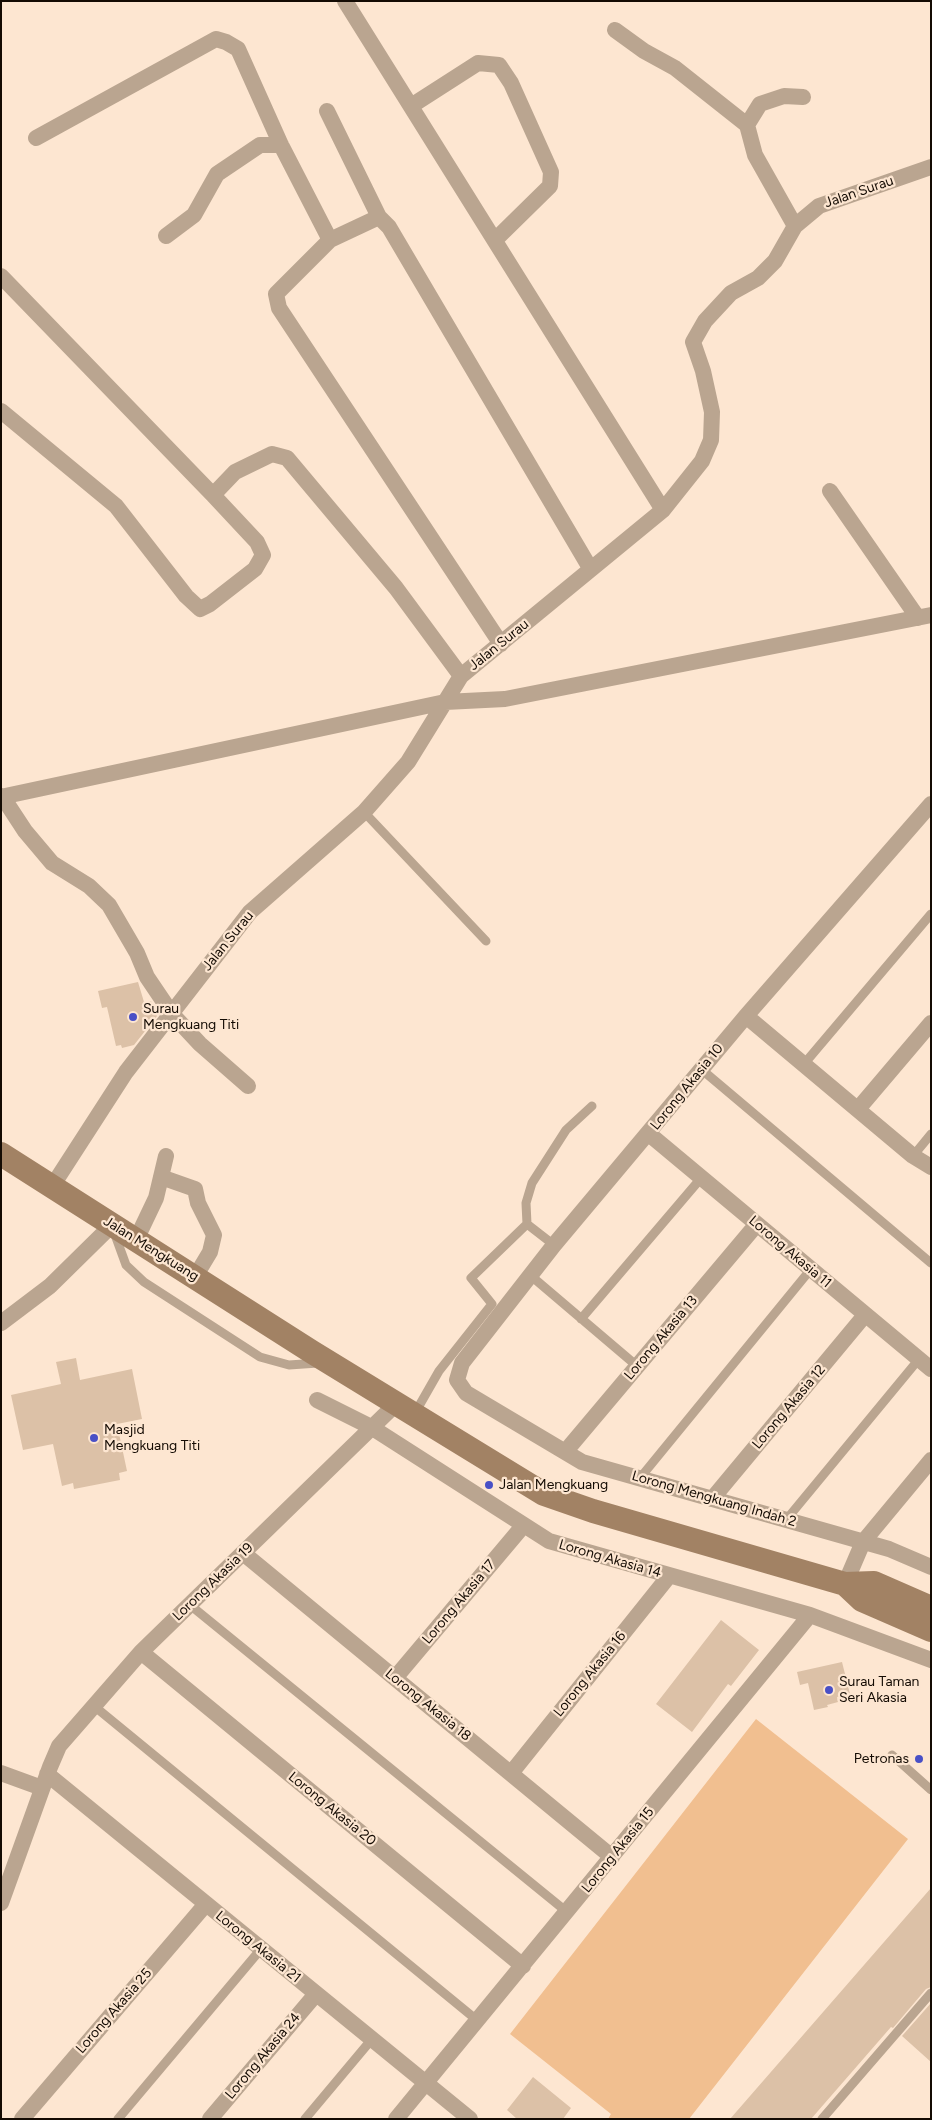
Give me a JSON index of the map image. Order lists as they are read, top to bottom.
{
  "streets": {
    "main road": ["Jalan Mengkuang"],
    "street": [
      "Jalan Surau",
      "Lorong Akasia 10",
      "Lorong Akasia 11",
      "Lorong Akasia 13",
      "Lorong Akasia 12",
      "Lorong Mengkuang Indah 2",
      "Lorong Akasia 14",
      "Lorong Akasia 19",
      "Lorong Akasia 17",
      "Lorong Akasia 16",
      "Lorong Akasia 18",
      "Lorong Akasia 20",
      "Lorong Akasia 15",
      "Lorong Akasia 21",
      "Lorong Akasia 25",
      "Lorong Akasia 24"
    ]
  },
  "crossings": [
    ["Jalan Surau", "Jalan Mengkuang"],
    ["Lorong Akasia 10", "Lorong Akasia 11"],
    ["Lorong Akasia 10", "Lorong Mengkuang Indah 2"],
    ["Jalan Mengkuang", "Lorong Akasia 19"],
    ["Lorong Akasia 11", "Lorong Akasia 13"],
    ["Lorong Akasia 11", "Lorong Akasia 12"],
    ["Lorong Akasia 13", "Lorong Mengkuang Indah 2"],
    ["Lorong Akasia 12", "Lorong Mengkuang Indah 2"],
    ["Lorong Akasia 14", "Lorong Akasia 19"],
    ["Lorong Akasia 14", "Lorong Akasia 17"],
    ["Lorong Akasia 14", "Lorong Akasia 16"],
    ["Lorong Akasia 14", "Lorong Akasia 15"],
    ["Lorong Akasia 19", "Lorong Akasia 18"],
    ["Lorong Akasia 19", "Lorong Akasia 20"],
    ["Lorong Akasia 19", "Lorong Akasia 21"],
    ["Lorong Akasia 17", "Lorong Akasia 18"],
    ["Lorong Akasia 16", "Lorong Akasia 18"],
    ["Lorong Akasia 18", "Lorong Akasia 15"],
    ["Lorong Akasia 20", "Lorong Akasia 15"],
    ["Lorong Akasia 15", "Lorong Akasia 21"],
    ["Lorong Akasia 21", "Lorong Akasia 25"],
    ["Lorong Akasia 21", "Lorong Akasia 24"]
  ],
  "places": [
    "Surau Mengkuang Titi",
    "Masjid Mengkuang Titi",
    "Jalan Mengkuang",
    "Surau Taman Seri Akasia",
    "Petronas"
  ]
}
